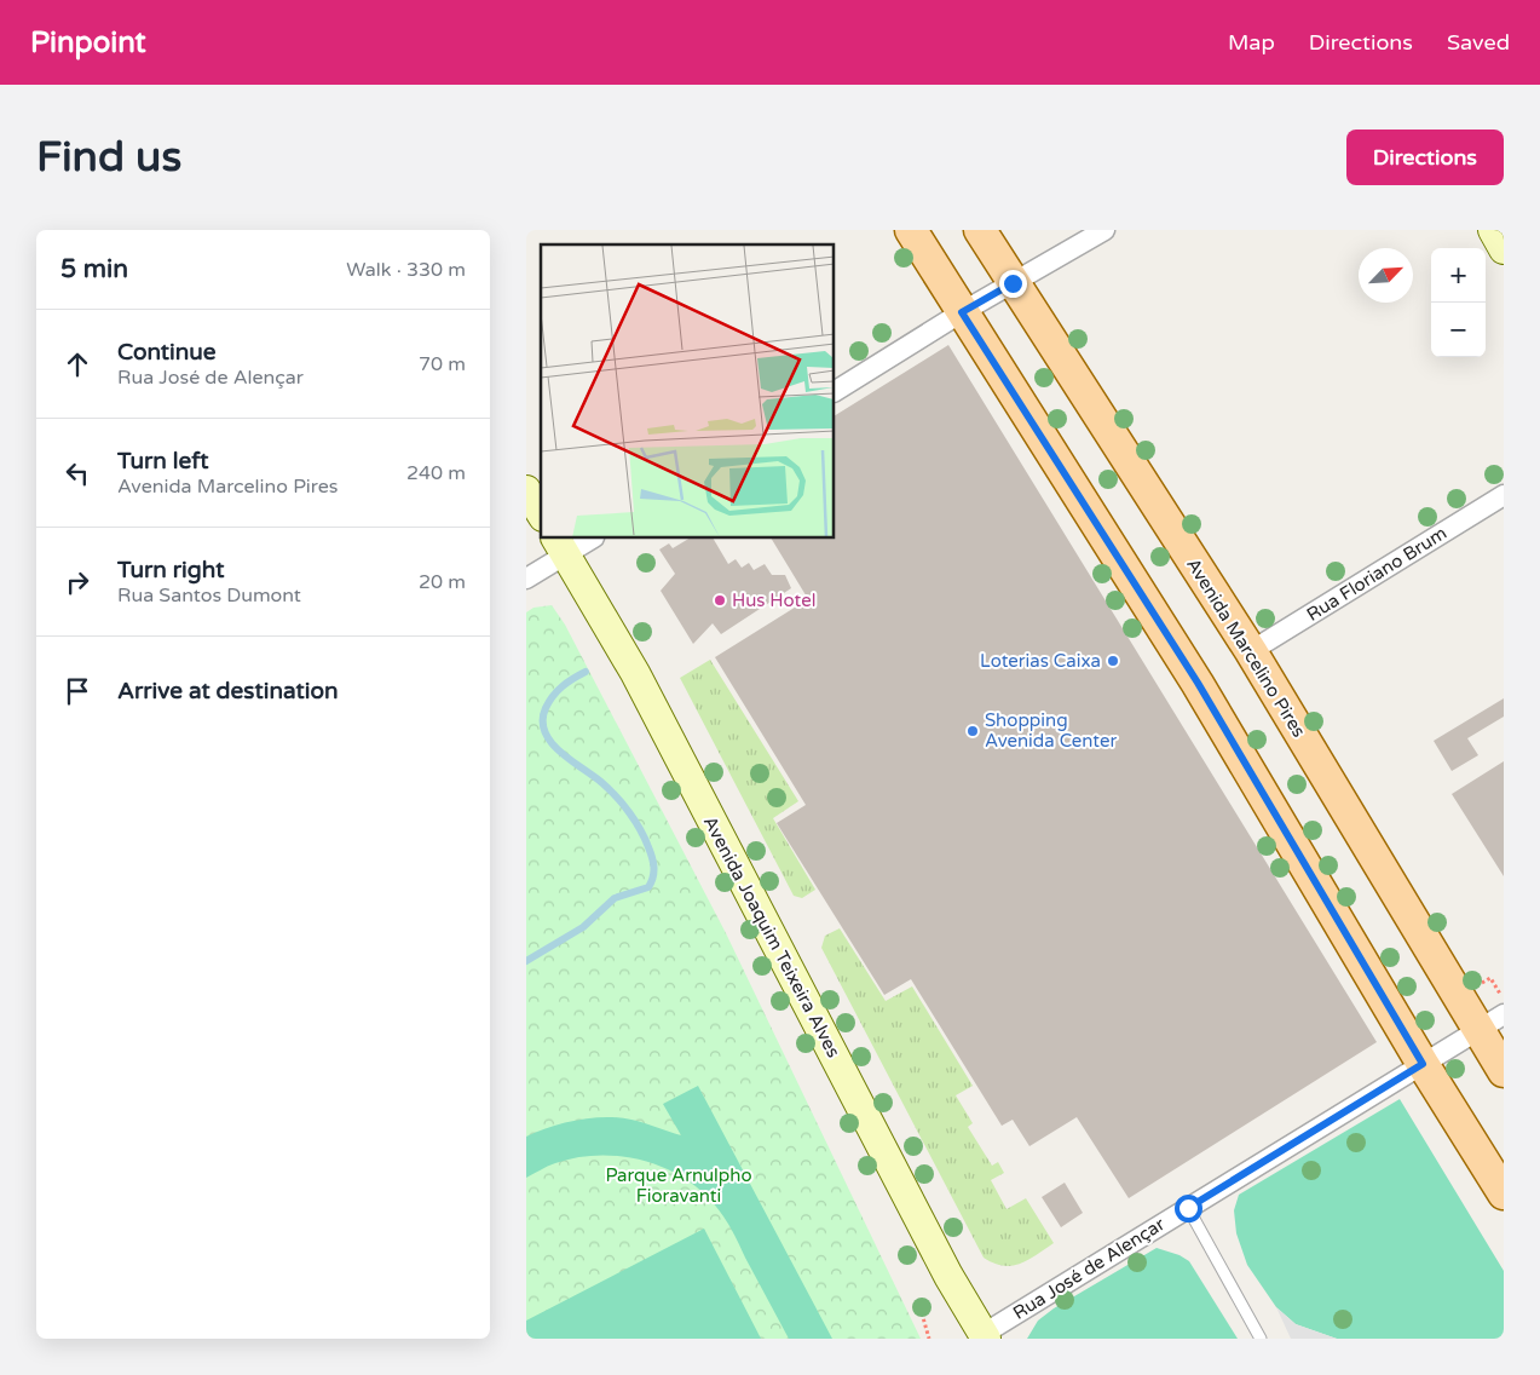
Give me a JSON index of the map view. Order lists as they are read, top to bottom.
{
  "streets": {
    "main road": ["Avenida Marcelino Pires", "Avenida Joaquim Teixeira Alves"],
    "street": ["Rua Floriano Brum", "Rua José de Alençar"]
  },
  "crossings": [
    ["Rua Floriano Brum", "Avenida Marcelino Pires"],
    ["Avenida Marcelino Pires", "Rua José de Alençar"],
    ["Avenida Joaquim Teixeira Alves", "Rua José de Alençar"]
  ],
  "parks": ["Parque Arnulpho Fioravanti"],
  "places": ["Hus Hotel", "Loterias Caixa", "Shopping Avenida Center"],
  "north": "top right",
  "page": {
    "header": "Pinpoint",
    "nav": ["Map", "Directions", "Saved"],
    "buttons": "Directions",
    "title": "Find us",
    "heading": ["5 min", "Walk · 330 m"],
    "map_buttons": ["+", "−"],
    "list": [
      ["Continue", "Rua José de Alençar", "70 m"],
      ["Turn left", "Avenida Marcelino Pires", "240 m"],
      ["Turn right", "Rua Santos Dumont", "20 m"],
      "Arrive at destination"
    ]
  }
}
